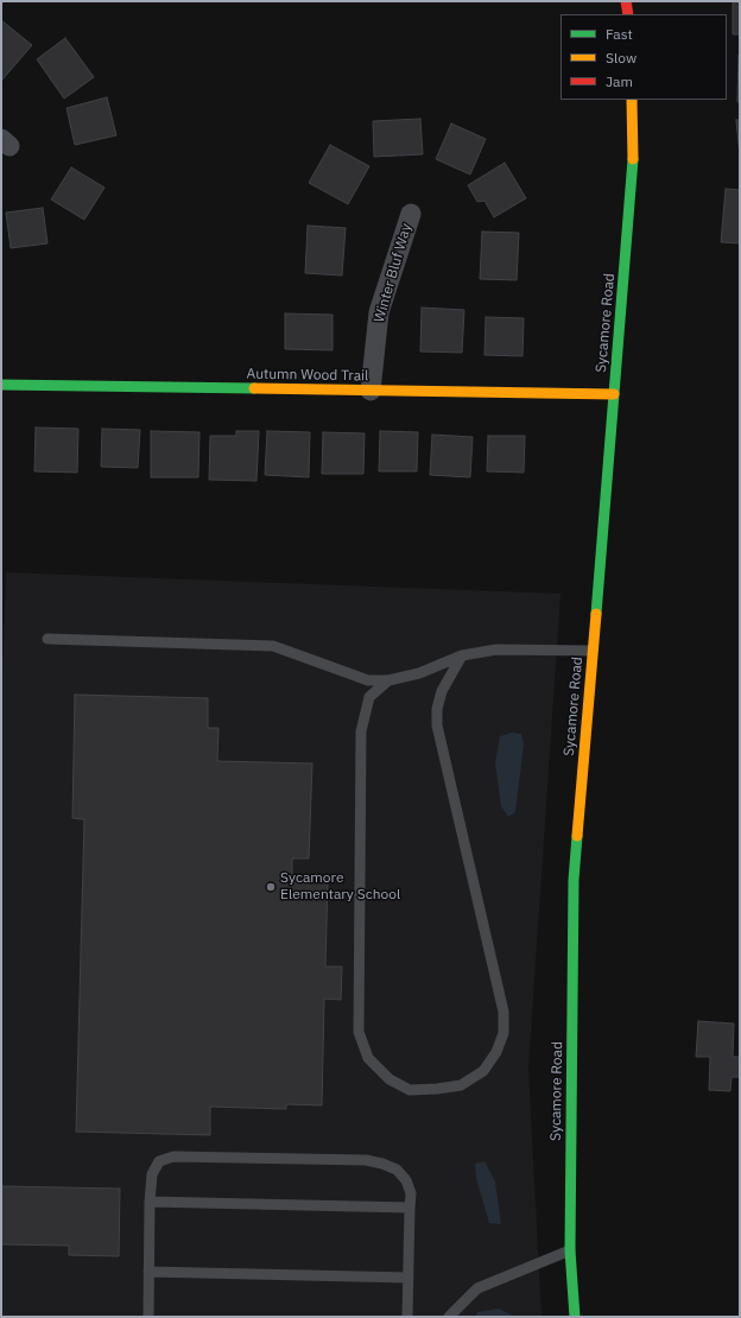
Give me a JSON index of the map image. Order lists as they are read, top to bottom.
{
  "streets": {
    "street": ["Winter Bluf Way", "Sycamore Road", "Autumn Wood Trail"]
  },
  "crossings": [
    ["Winter Bluf Way", "Autumn Wood Trail"],
    ["Sycamore Road", "Autumn Wood Trail"]
  ],
  "places": ["Sycamore Elementary School"],
  "legend": ["Fast", "Slow", "Jam"]
}
